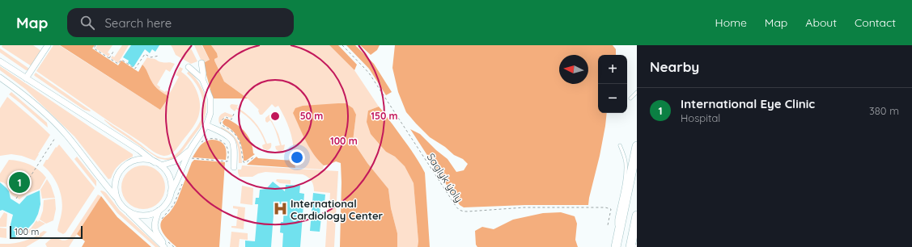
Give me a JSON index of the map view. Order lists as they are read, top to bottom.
{
  "streets": {
    "path": ["Saglyk ýoly"]
  },
  "places": {
    "hospital": ["International Cardiology Center"]
  },
  "scale_bar": "100 m",
  "north": "left",
  "page": {
    "header": "Map",
    "search": "Search here",
    "nav": [
      "Home",
      "Map",
      "About",
      "Contact"
    ],
    "heading": "Nearby",
    "map_buttons": ["+", "−"],
    "list": [
      {
        "mark": "1",
        "name": "International Eye Clinic",
        "note": "Hospital",
        "value": "380 m"
      }
    ],
    "pins": "1",
    "scale": "100 m"
  },
  "rings": ["50 m", "150 m", "100 m"]
}
